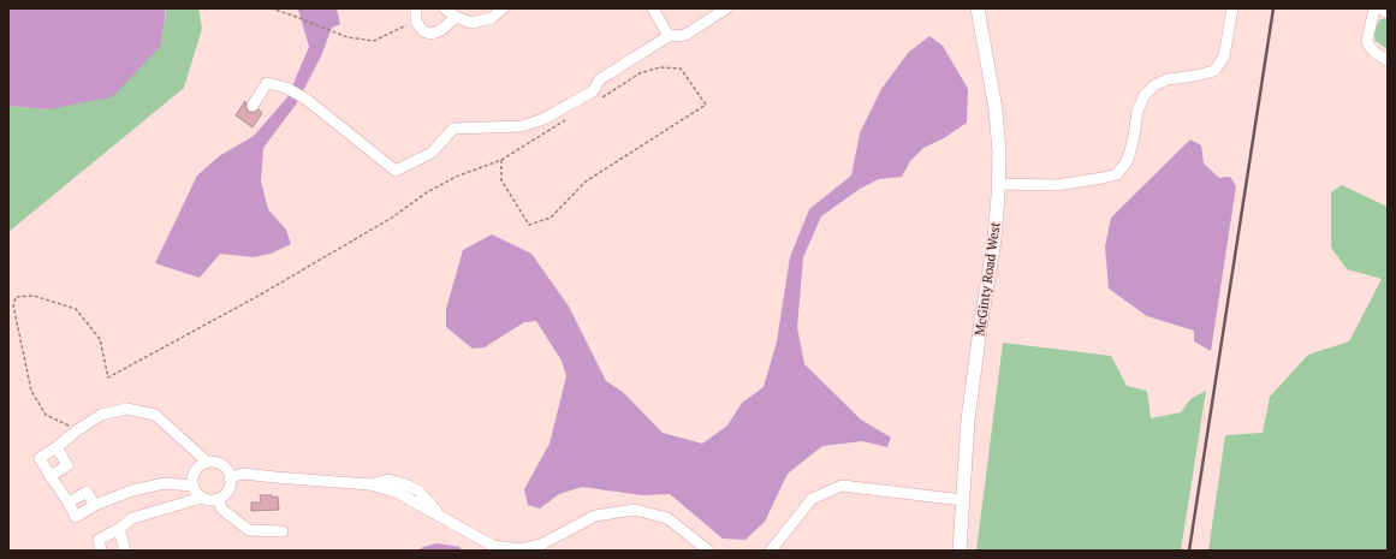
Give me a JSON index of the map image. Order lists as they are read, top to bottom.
{
  "streets": {
    "main road": ["McGinty Road West"]
  }
}
